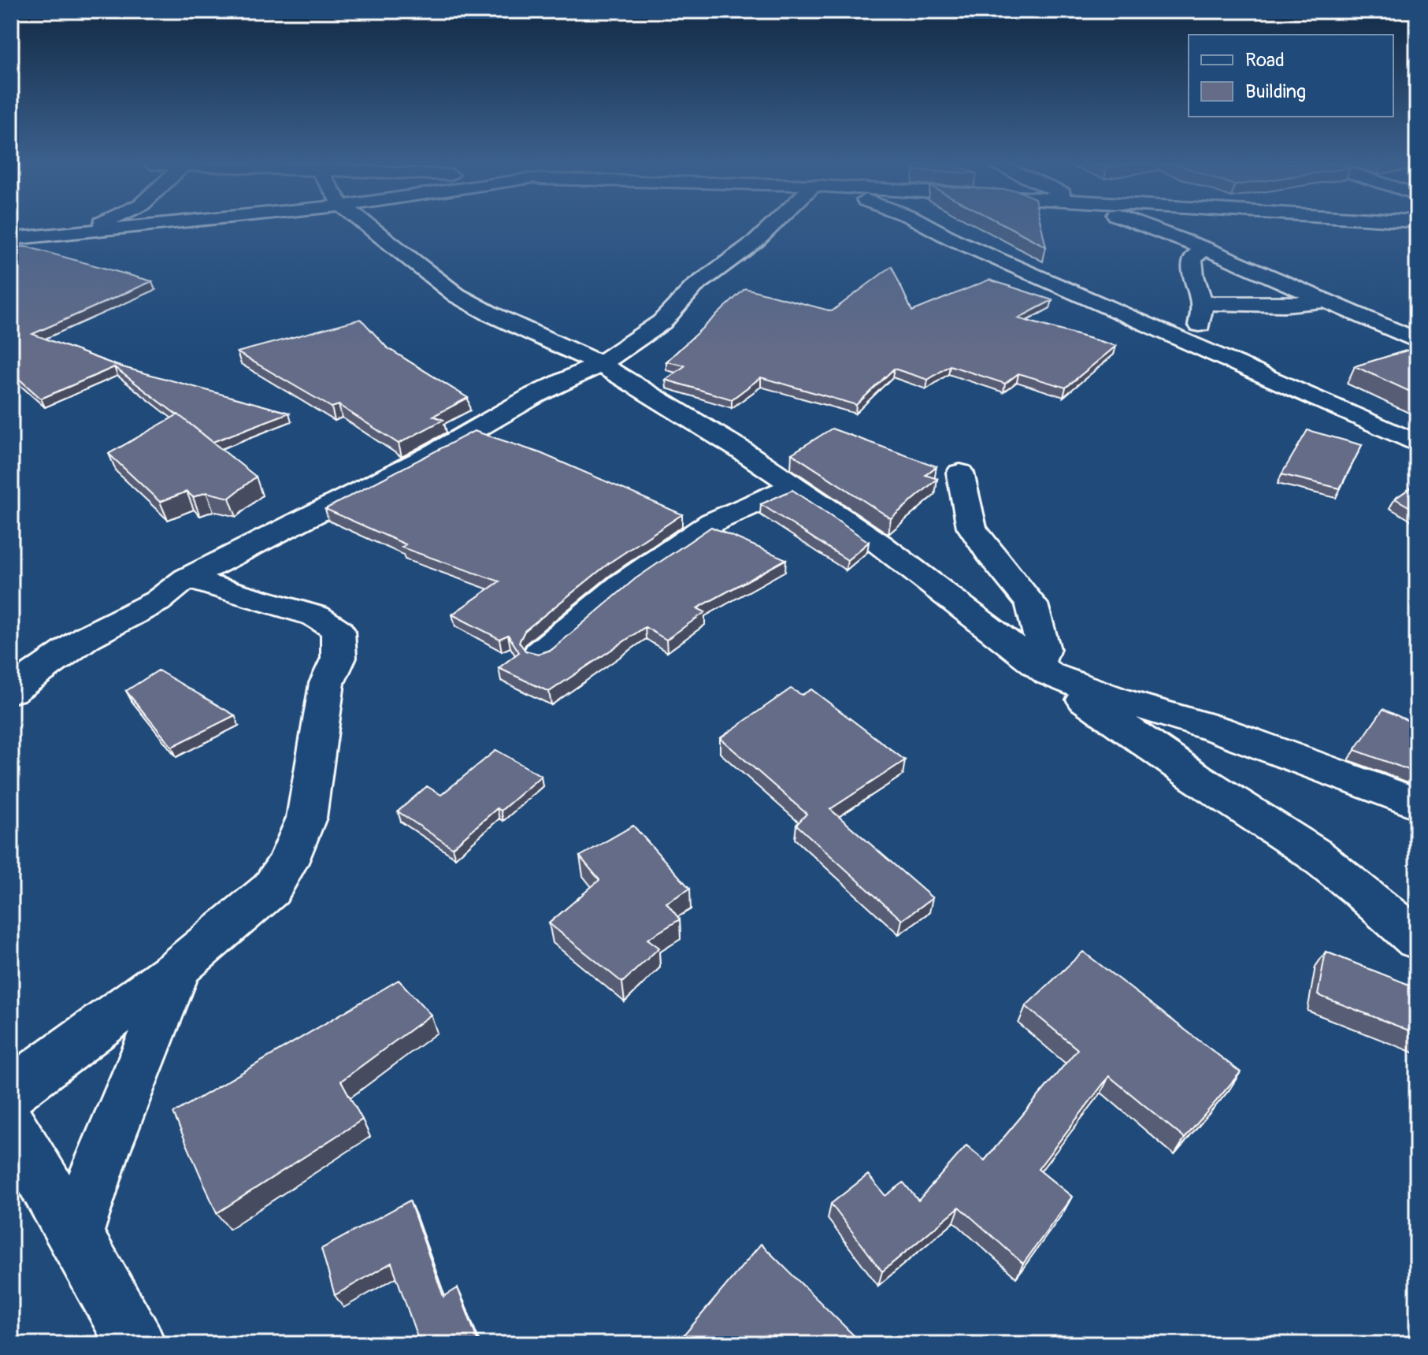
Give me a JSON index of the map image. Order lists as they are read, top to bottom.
{
  "legend": ["Road", "Building"]
}
